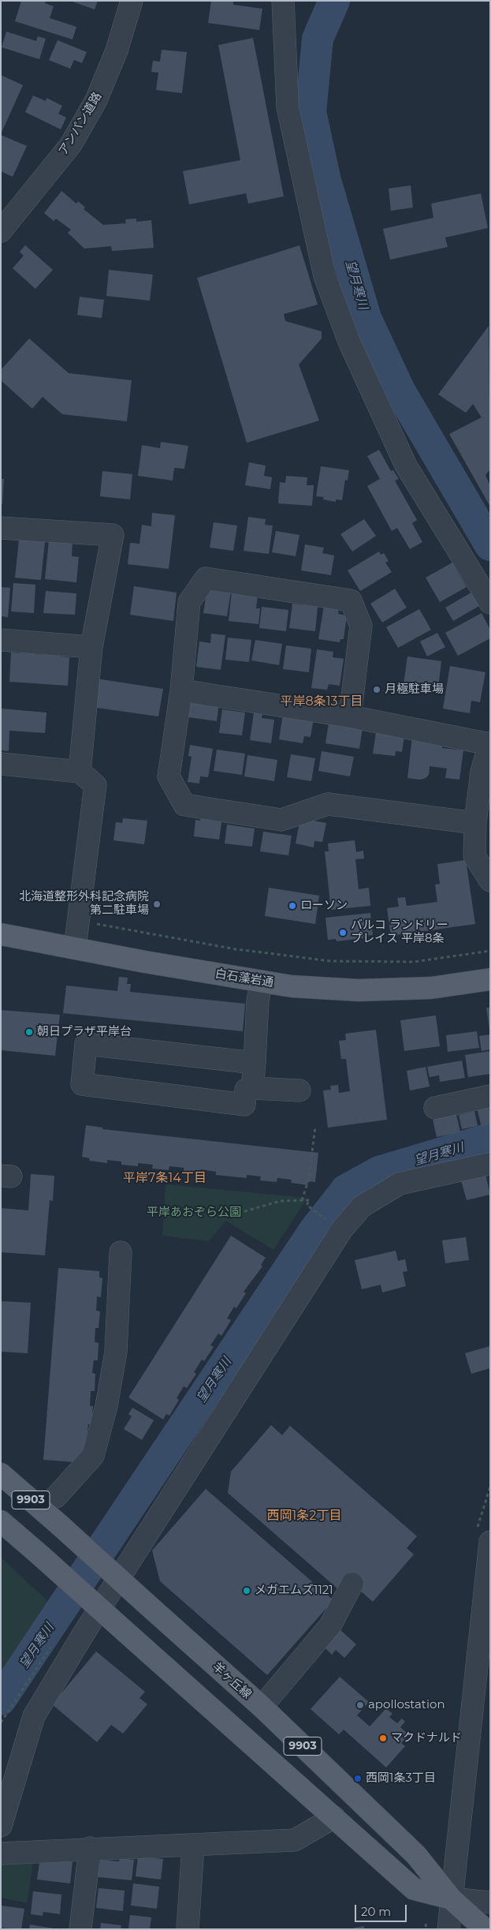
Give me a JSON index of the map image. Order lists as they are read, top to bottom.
{
  "streets": {
    "main road": ["白石藻岩通", "9903", "羊ヶ丘線"],
    "street": ["アンパン道路"]
  },
  "districts": ["平岸8条13丁目", "平岸7条14丁目", "西岡1条2丁目"],
  "water": ["望月寒川"],
  "parks": ["平岸あおぞら公園"],
  "places": [
    "月極駐車場",
    "北海道整形外科記念病院 第二駐車場",
    "ローソン",
    "バルコ ランドリー プレイス 平岸8条",
    "朝日プラザ平岸台",
    "メガエムズ1121",
    "apollostation",
    "マクドナルド",
    "西岡1条3丁目"
  ],
  "scale_bar": "20 m"
}
